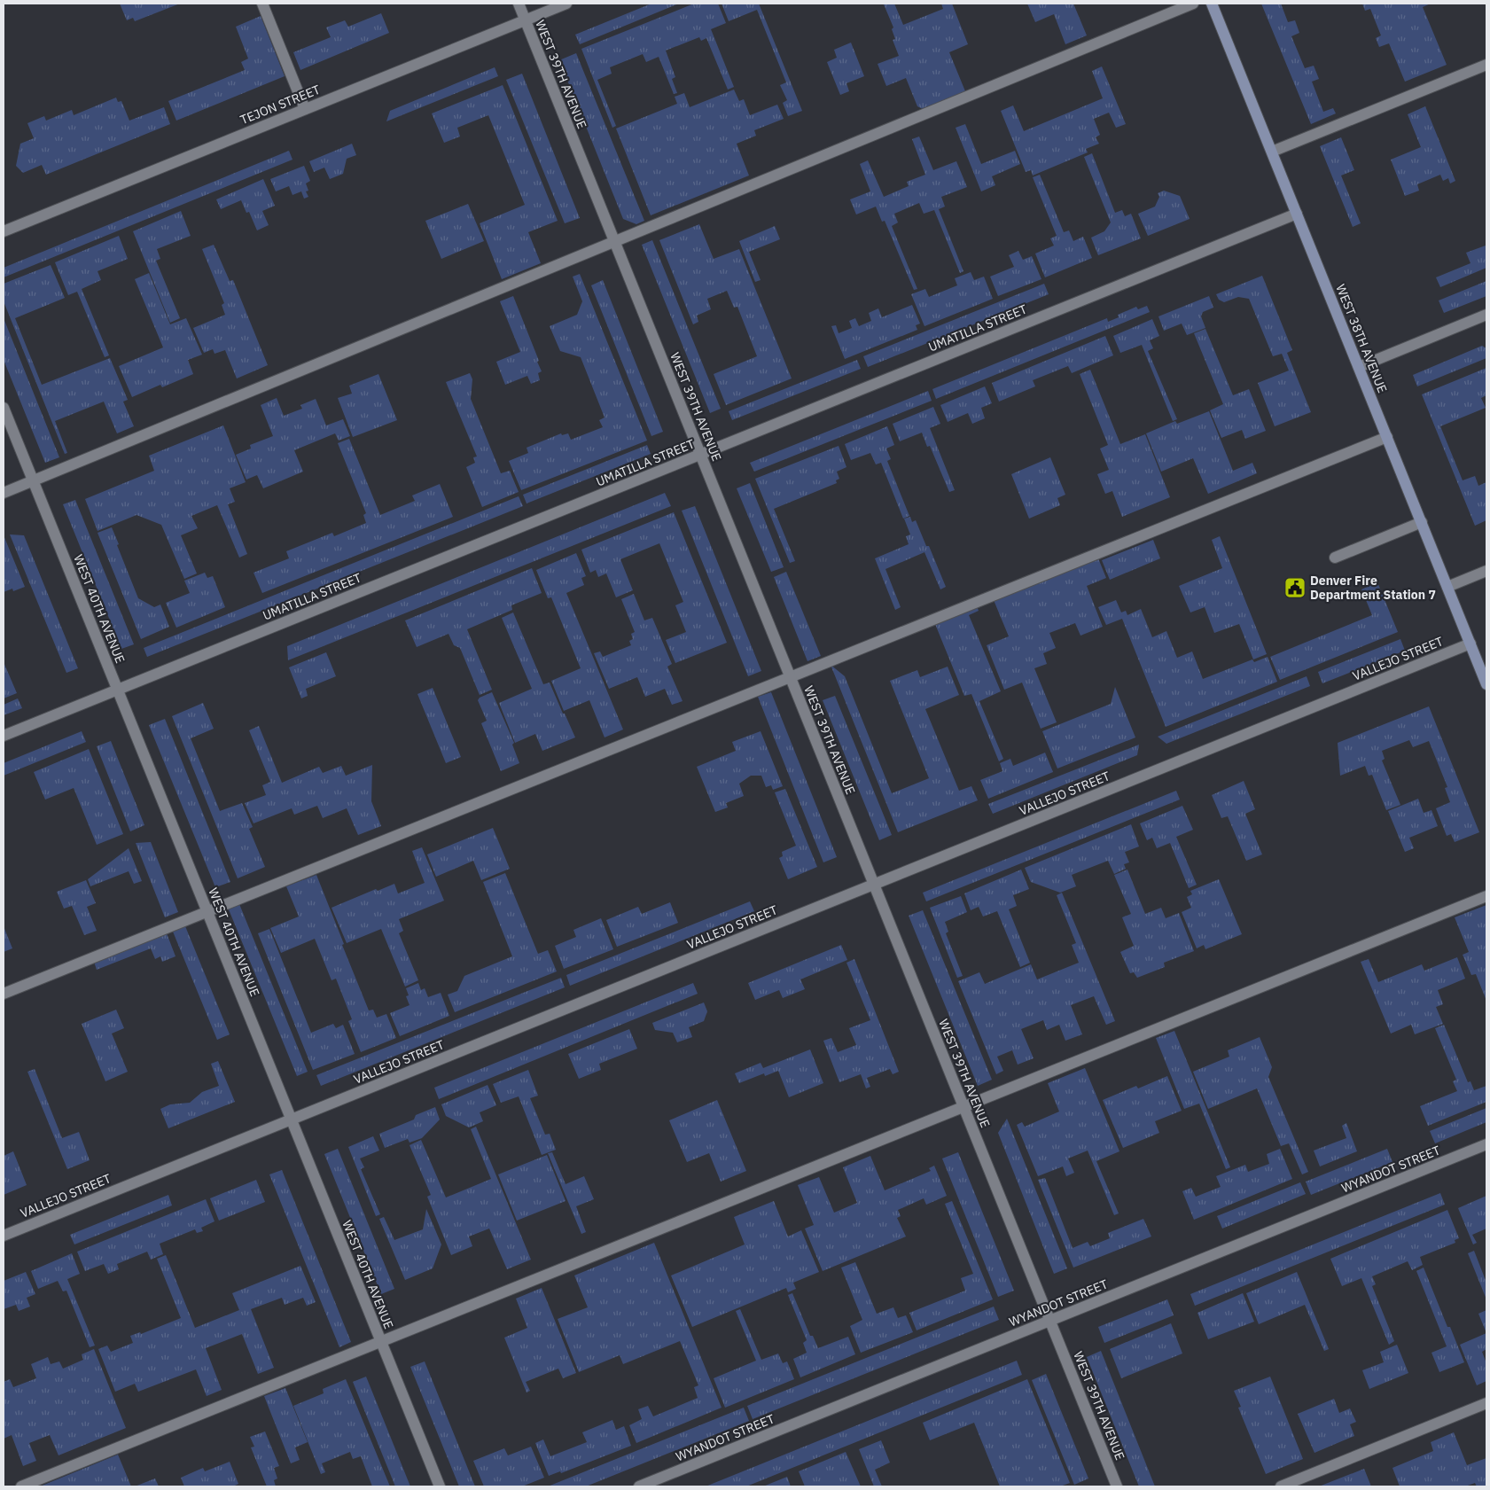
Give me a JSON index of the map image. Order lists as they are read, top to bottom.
{
  "streets": {
    "main road": ["WEST 38TH AVENUE"],
    "street": [
      "WEST 39TH AVENUE",
      "TEJON STREET",
      "UMATILLA STREET",
      "WEST 40TH AVENUE",
      "VALLEJO STREET",
      "WYANDOT STREET"
    ]
  },
  "crossings": [
    ["WEST 39TH AVENUE", "TEJON STREET"],
    ["WEST 39TH AVENUE", "UMATILLA STREET"],
    ["WEST 39TH AVENUE", "VALLEJO STREET"],
    ["WEST 39TH AVENUE", "WYANDOT STREET"],
    ["UMATILLA STREET", "WEST 38TH AVENUE"],
    ["UMATILLA STREET", "WEST 40TH AVENUE"],
    ["WEST 38TH AVENUE", "VALLEJO STREET"],
    ["WEST 40TH AVENUE", "VALLEJO STREET"]
  ],
  "places": {
    "public building": ["Denver Fire Department Station 7"]
  }
}
